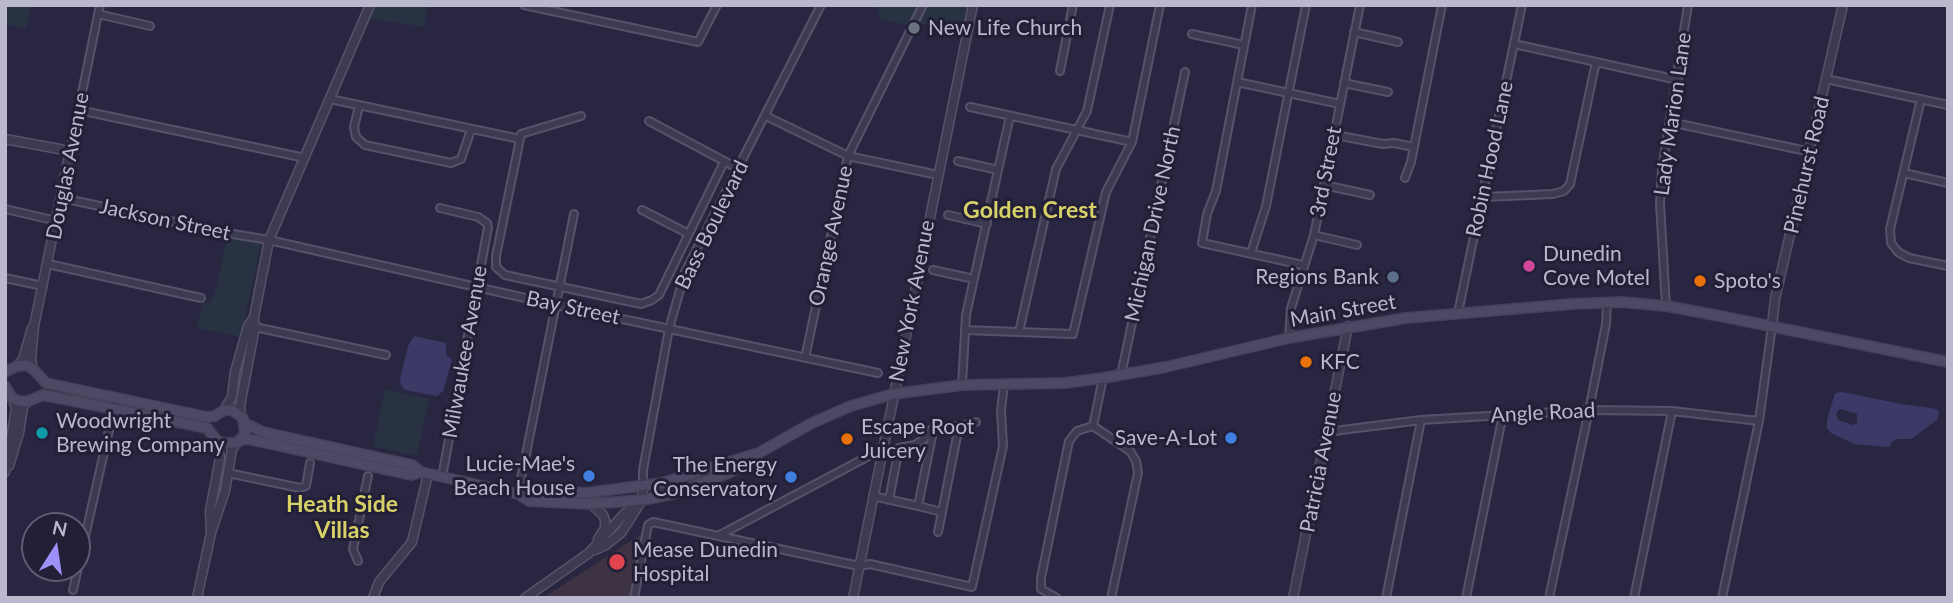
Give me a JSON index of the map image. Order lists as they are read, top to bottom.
{
  "streets": {
    "main road": ["Main Street"],
    "street": [
      "Lady Marion Lane",
      "Robin Hood Lane",
      "Pinehurst Road",
      "Douglas Avenue",
      "3rd Street",
      "Jackson Street",
      "Michigan Drive North",
      "Bass Boulevard",
      "Orange Avenue",
      "New York Avenue",
      "Bay Street",
      "Milwaukee Avenue",
      "Angle Road",
      "Patricia Avenue"
    ]
  },
  "crossings": [
    ["Lady Marion Lane", "Main Street"],
    ["Robin Hood Lane", "Main Street"],
    ["Pinehurst Road", "Main Street"],
    ["Douglas Avenue", "Jackson Street"],
    ["3rd Street", "Main Street"],
    ["Jackson Street", "Bay Street"],
    ["Michigan Drive North", "Main Street"],
    ["Bass Boulevard", "Bay Street"],
    ["Bass Boulevard", "Main Street"],
    ["Orange Avenue", "Bay Street"],
    ["New York Avenue", "Main Street"],
    ["Bay Street", "Milwaukee Avenue"],
    ["Main Street", "Patricia Avenue"],
    ["Angle Road", "Patricia Avenue"]
  ],
  "districts": ["Golden Crest", "Heath Side Villas"],
  "places": [
    "New Life Church",
    "Dunedin Cove Motel",
    "Regions Bank",
    "Spoto's",
    "KFC",
    "Woodwright Brewing Company",
    "Save-A-Lot",
    "Escape Root Juicery",
    "Lucie-Mae's Beach House",
    "The Energy Conservatory",
    "Mease Dunedin Hospital"
  ],
  "north": "top"
}
